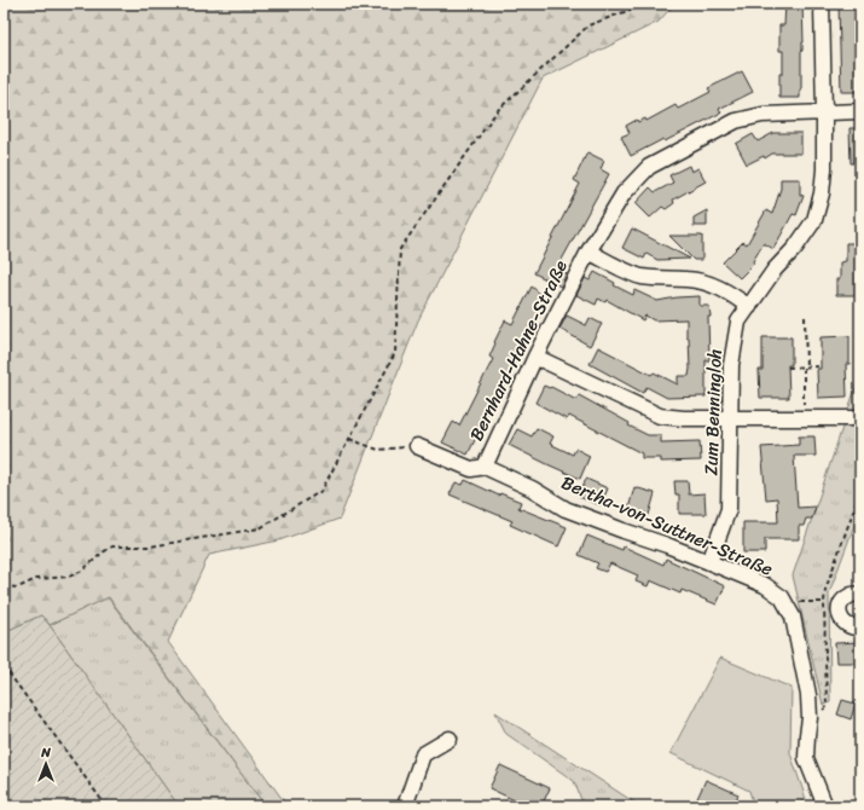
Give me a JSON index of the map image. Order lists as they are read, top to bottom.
{
  "streets": {
    "street": ["Bernhard-Hahne-Straße", "Zum Benningloh", "Bertha-von-Suttner-Straße"]
  },
  "crossings": [
    ["Bernhard-Hahne-Straße", "Zum Benningloh"],
    ["Bernhard-Hahne-Straße", "Bertha-von-Suttner-Straße"],
    ["Zum Benningloh", "Bertha-von-Suttner-Straße"]
  ],
  "north": "top"
}
